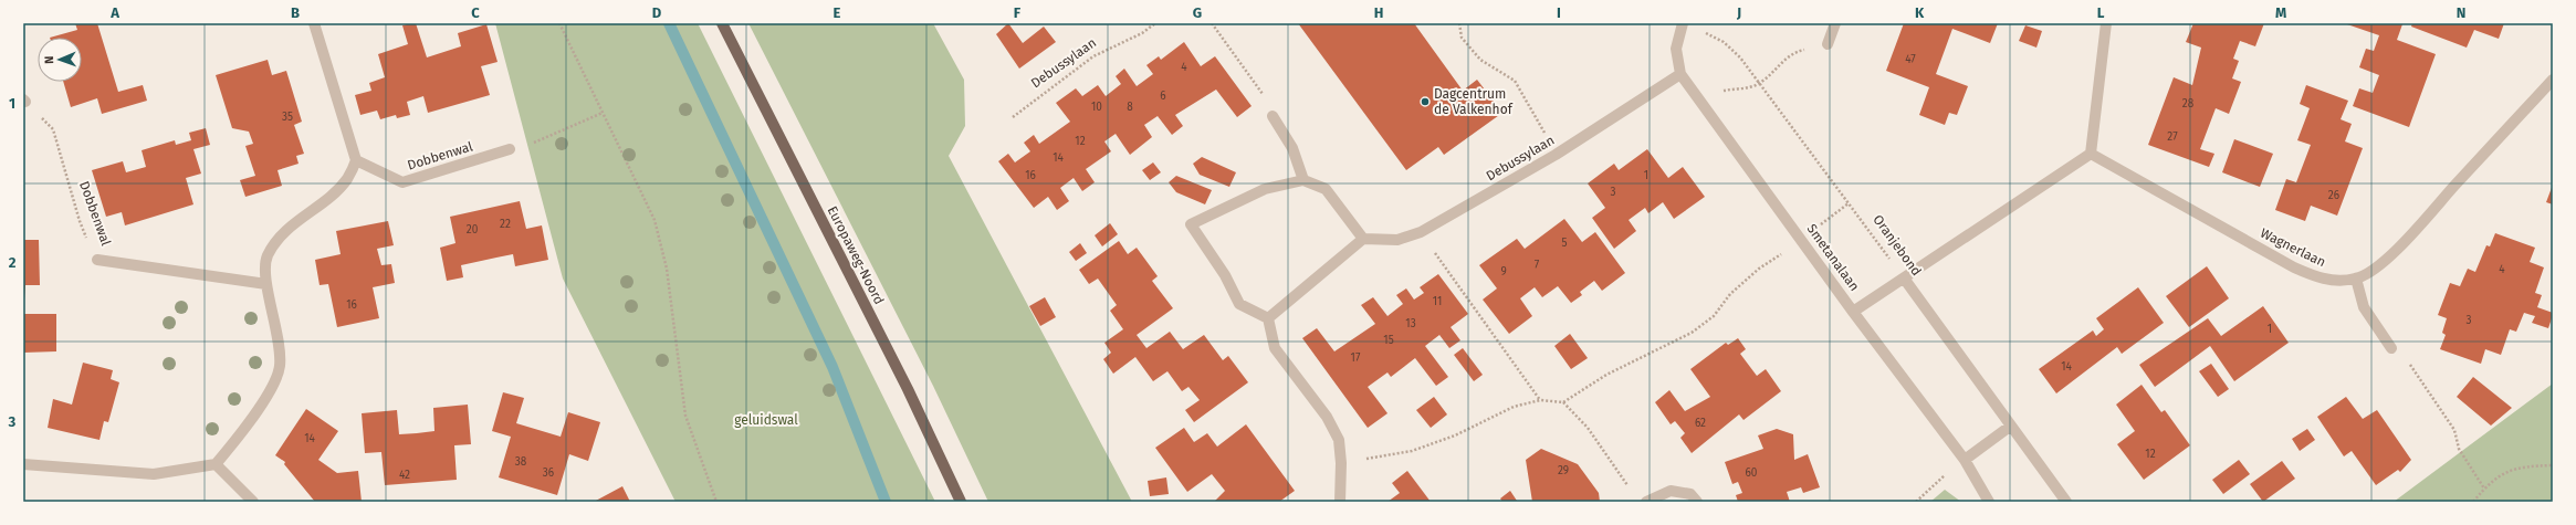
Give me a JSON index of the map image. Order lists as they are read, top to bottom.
{
  "streets": {
    "main road": ["Europaweg-Noord"],
    "street": [
      "Debussylaan",
      "Dobbenwal",
      "Oranjebond",
      "Wagnerlaan",
      "Smetanalaan"
    ]
  },
  "crossings": [
    ["Debussylaan", "Smetanalaan"]
  ],
  "parks": ["geluidswal"],
  "places": ["Dagcentrum de Valkenhof"],
  "house_numbers": [
    "47",
    "4",
    "6",
    "28",
    "10",
    "8",
    "35",
    "27",
    "12",
    "14",
    "16",
    "1",
    "3",
    "26",
    "22",
    "20",
    "5",
    "7",
    "4",
    "9",
    "11",
    "16",
    "3",
    "13",
    "1",
    "15",
    "17",
    "14",
    "62",
    "14",
    "12",
    "38",
    "29",
    "36",
    "60",
    "42"
  ],
  "north": "left",
  "grid": {
    "columns": [
      "A",
      "B",
      "C",
      "D",
      "E",
      "F",
      "G",
      "H",
      "I",
      "J",
      "K",
      "L",
      "M",
      "N"
    ],
    "rows": ["1", "2", "3"]
  }
}
